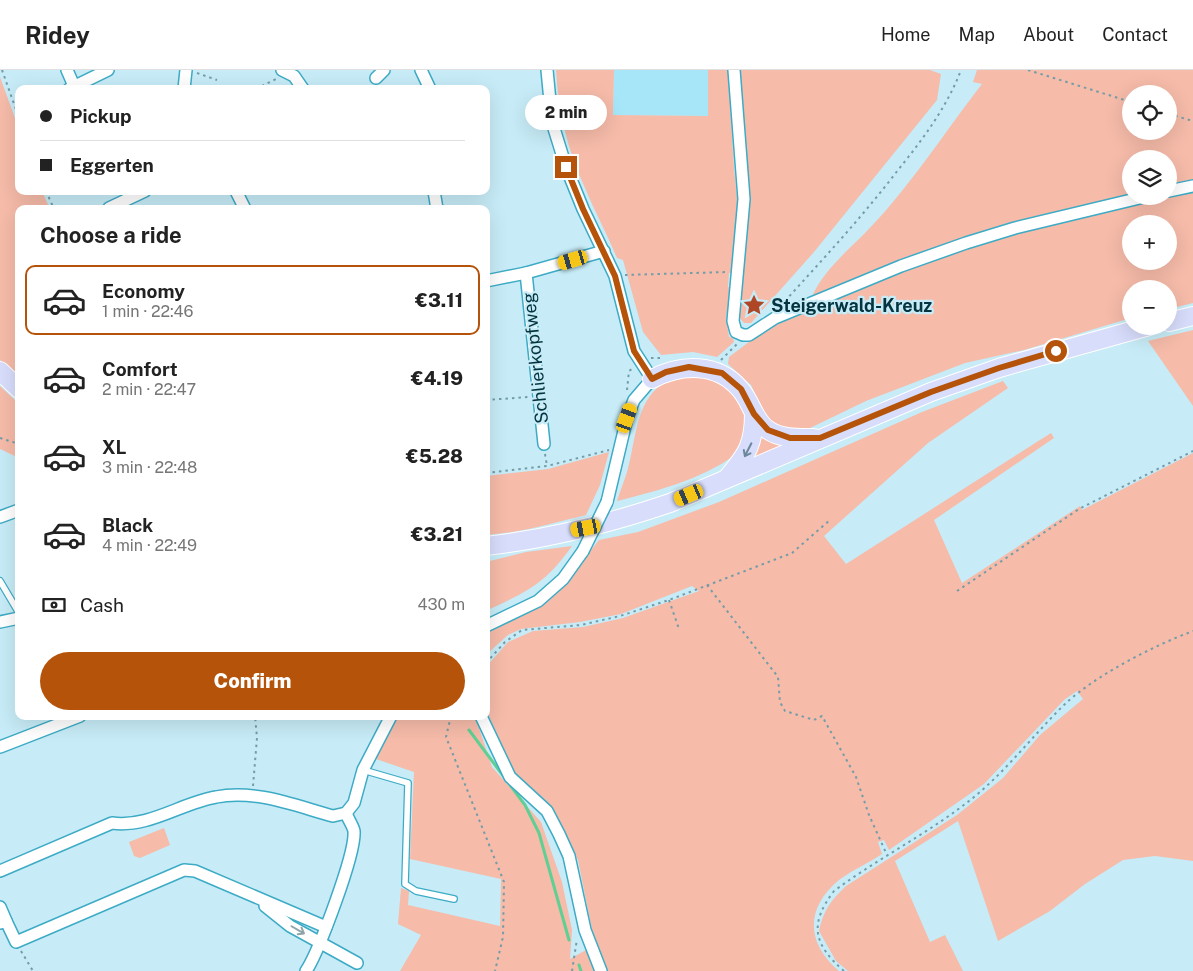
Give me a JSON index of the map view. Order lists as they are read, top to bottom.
{
  "streets": {
    "street": ["Schlierkopfweg"]
  },
  "places": {
    "place": ["Steigerwald-Kreuz"]
  },
  "page": {
    "header": "Ridey",
    "nav": [
      "Home",
      "Map",
      "About",
      "Contact"
    ],
    "map_buttons": ["+", "−"],
    "banner": ["Pickup", "Eggerten"],
    "bubble": "2 min",
    "heading": "Choose a ride",
    "list": [
      {
        "name": "Economy",
        "note": "1 min · 22:46",
        "value": "€3.11"
      },
      {
        "name": "Comfort",
        "note": "2 min · 22:47",
        "value": "€4.19"
      },
      {
        "name": "XL",
        "note": "3 min · 22:48",
        "value": "€5.28"
      },
      {
        "name": "Black",
        "note": "4 min · 22:49",
        "value": "€3.21"
      }
    ],
    "pay": ["Cash", "430 m"],
    "buttons": "Confirm"
  }
}
